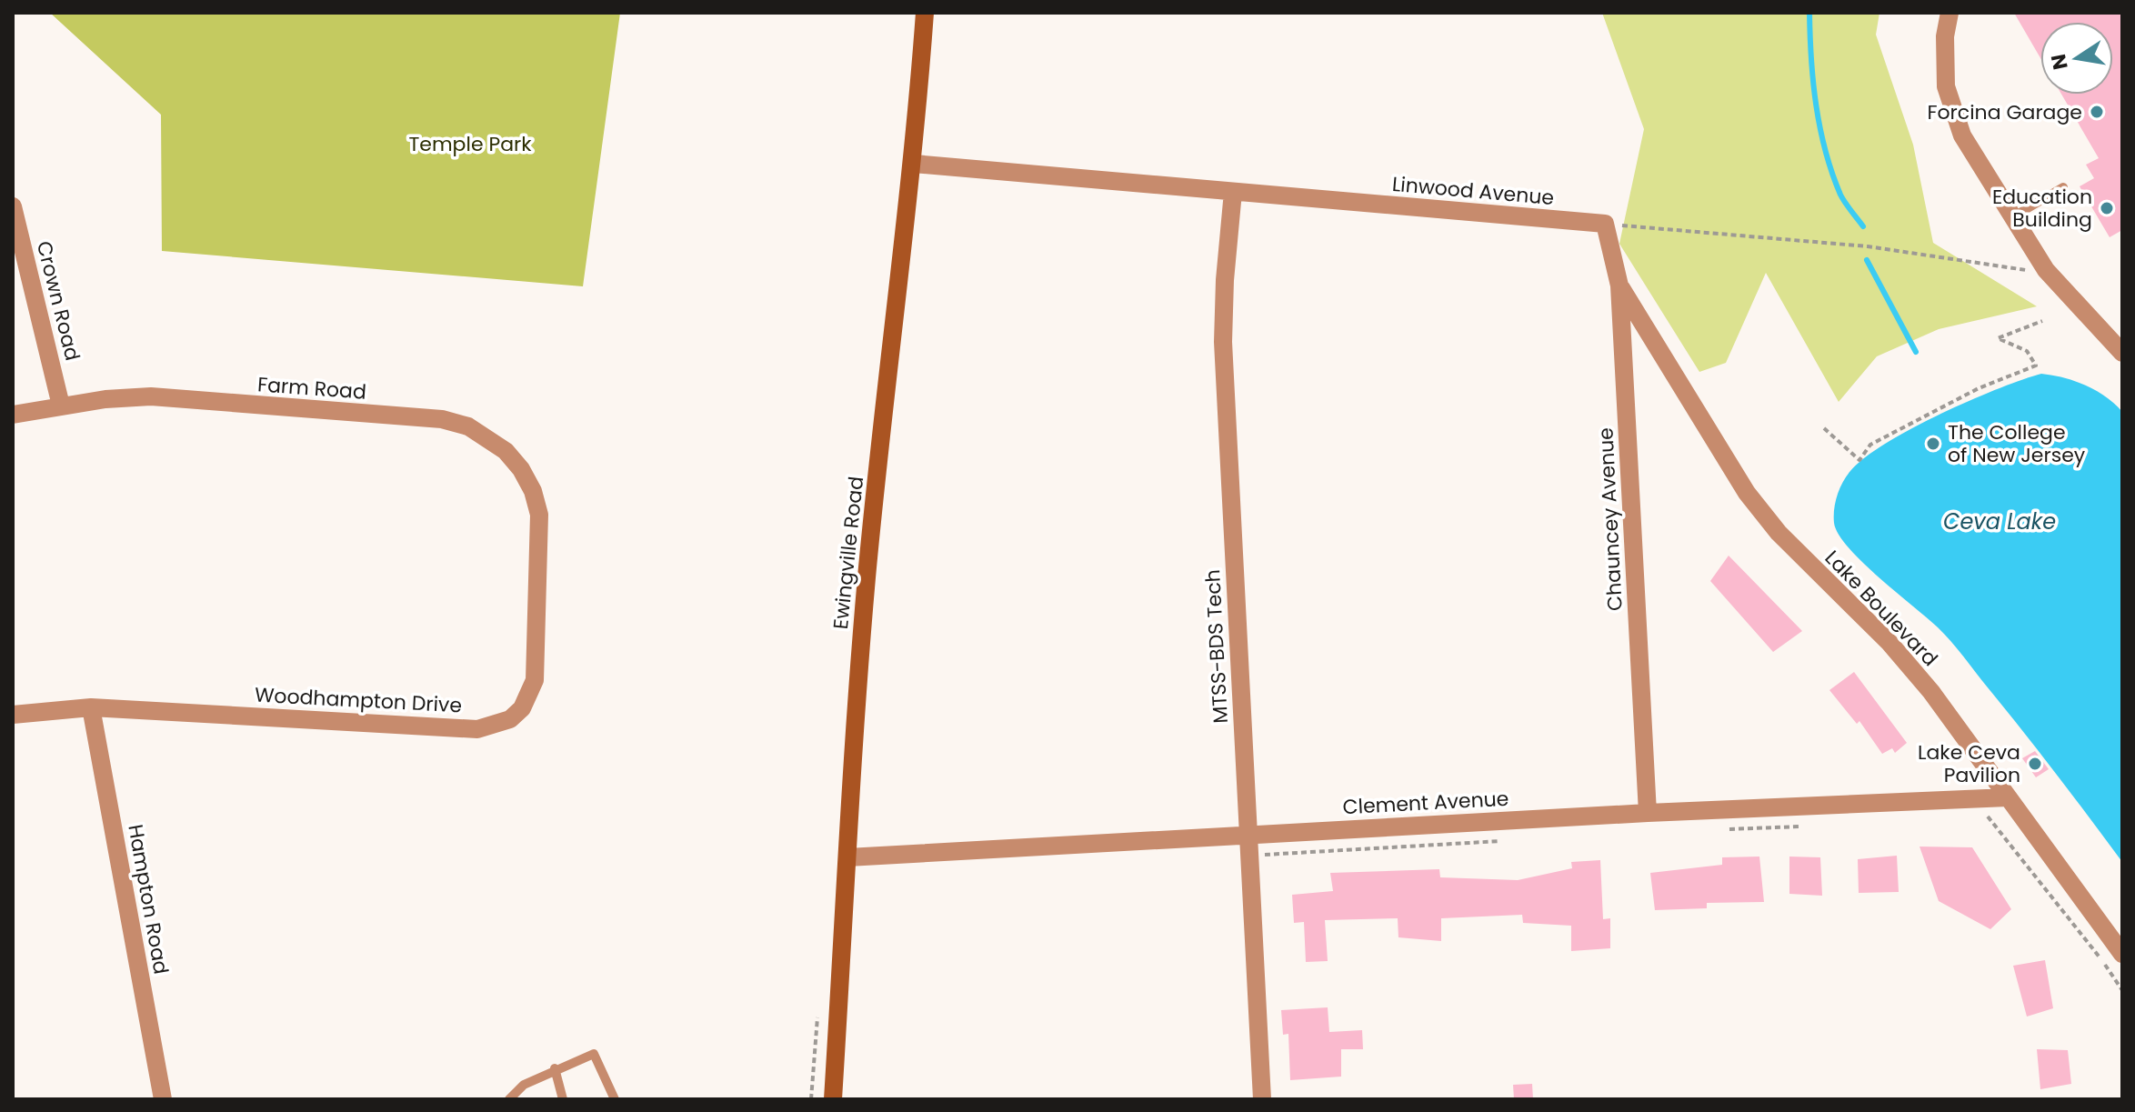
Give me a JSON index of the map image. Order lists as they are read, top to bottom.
{
  "streets": {
    "main road": ["Ewingville Road"],
    "street": [
      "Linwood Avenue",
      "Crown Road",
      "Farm Road",
      "Chauncey Avenue",
      "Lake Boulevard",
      "MTSS-BDS Tech",
      "Woodhampton Drive",
      "Clement Avenue",
      "Hampton Road"
    ]
  },
  "crossings": [
    ["Linwood Avenue", "Chauncey Avenue"],
    ["Linwood Avenue", "Ewingville Road"],
    ["Linwood Avenue", "MTSS-BDS Tech"],
    ["Crown Road", "Farm Road"],
    ["Farm Road", "Woodhampton Drive"],
    ["Chauncey Avenue", "Lake Boulevard"],
    ["Chauncey Avenue", "Clement Avenue"],
    ["Ewingville Road", "Clement Avenue"],
    ["Lake Boulevard", "Clement Avenue"],
    ["MTSS-BDS Tech", "Clement Avenue"],
    ["Woodhampton Drive", "Hampton Road"]
  ],
  "water": ["Ceva Lake"],
  "parks": ["Temple Park"],
  "places": [
    "Forcina Garage",
    "Education Building",
    "The College of New Jersey",
    "Lake Ceva Pavilion"
  ],
  "north": "left"
}
